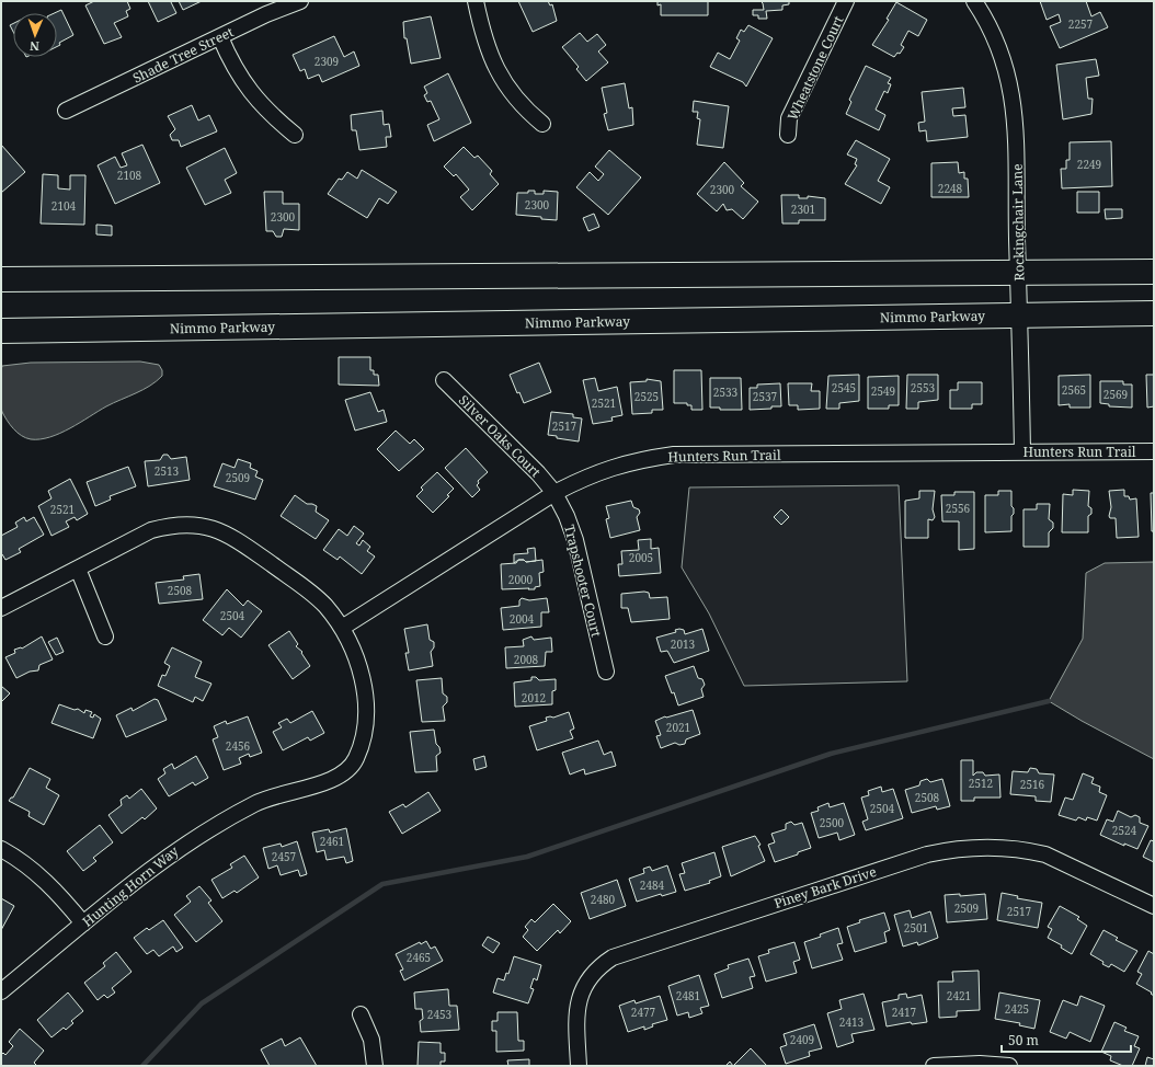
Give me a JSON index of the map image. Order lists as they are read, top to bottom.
{
  "streets": {
    "highway": ["Nimmo Parkway"],
    "street": [
      "Shade Tree Street",
      "Wheatstone Court",
      "Rockingchair Lane",
      "Silver Oaks Court",
      "Hunters Run Trail",
      "Trapshooter Court",
      "Hunting Horn Way",
      "Piney Bark Drive"
    ]
  },
  "crossings": [
    ["Rockingchair Lane", "Nimmo Parkway"],
    ["Rockingchair Lane", "Hunters Run Trail"],
    ["Silver Oaks Court", "Hunters Run Trail"],
    ["Silver Oaks Court", "Trapshooter Court"],
    ["Hunters Run Trail", "Trapshooter Court"],
    ["Hunters Run Trail", "Hunting Horn Way"]
  ],
  "house_numbers": [
    "2257",
    "2309",
    "2249",
    "2108",
    "2248",
    "2300",
    "2300",
    "2104",
    "2301",
    "2300",
    "2545",
    "2553",
    "2565",
    "2549",
    "2533",
    "2569",
    "2525",
    "2537",
    "2521",
    "2517",
    "2513",
    "2509",
    "2556",
    "2521",
    "2005",
    "2000",
    "2508",
    "2504",
    "2004",
    "2013",
    "2008",
    "2012",
    "2021",
    "2456",
    "2512",
    "2516",
    "2508",
    "2504",
    "2500",
    "2524",
    "2461",
    "2457",
    "2484",
    "2480",
    "2509",
    "2517",
    "2501",
    "2465",
    "2481",
    "2421",
    "2425",
    "2477",
    "2417",
    "2453",
    "2413",
    "2409"
  ],
  "scale_bar": "50 m",
  "north": "bottom"
}
